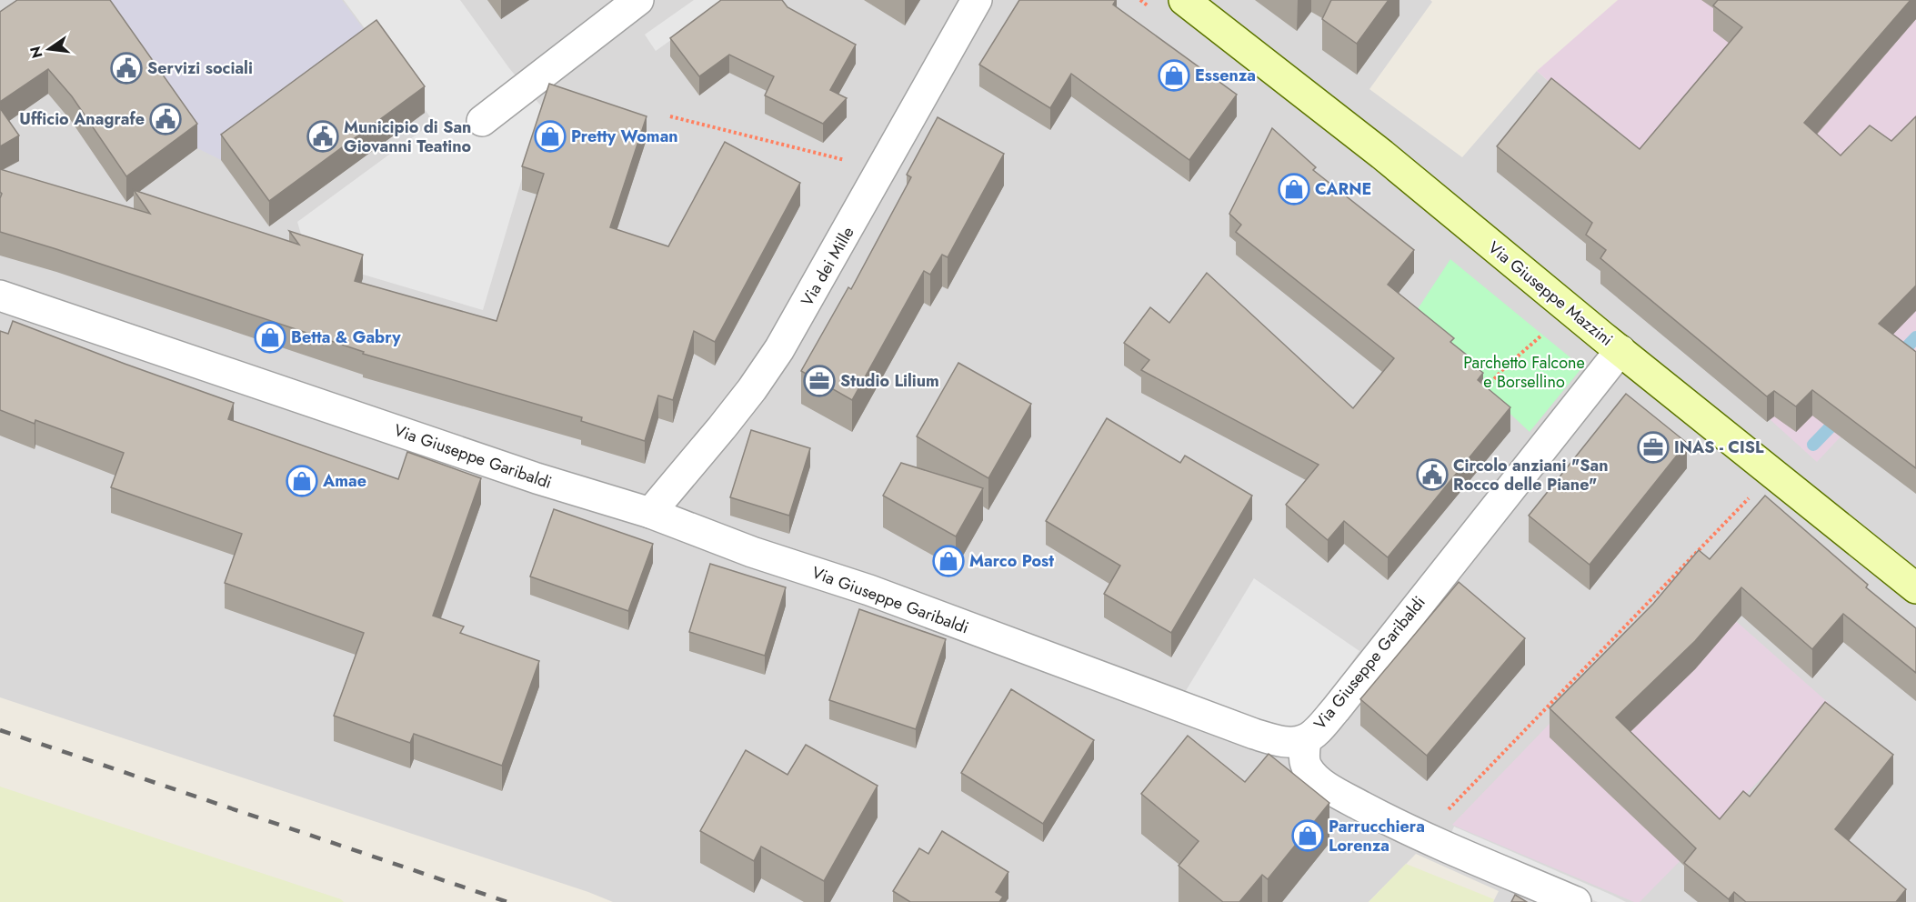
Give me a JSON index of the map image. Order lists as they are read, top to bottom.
{
  "streets": {
    "street": ["Via dei Mille", "Via Giuseppe Mazzini", "Via Giuseppe Garibaldi"]
  },
  "crossings": [
    ["Via dei Mille", "Via Giuseppe Garibaldi"],
    ["Via Giuseppe Mazzini", "Via Giuseppe Garibaldi"]
  ],
  "parks": ["Parchetto Falcone e Borsellino"],
  "places": {
    "public building": [
      "Servizi sociali",
      "Ufficio Anagrafe",
      "Municipio di San Giovanni Teatino",
      "Circolo anziani \"San Rocco delle Piane\""
    ],
    "shop": [
      "Essenza",
      "Pretty Woman",
      "CARNE",
      "Betta & Gabry",
      "Amae",
      "Marco Post",
      "Parrucchiera Lorenza"
    ],
    "office": ["Studio Lilium", "INAS - CISL"]
  },
  "north": "left"
}
